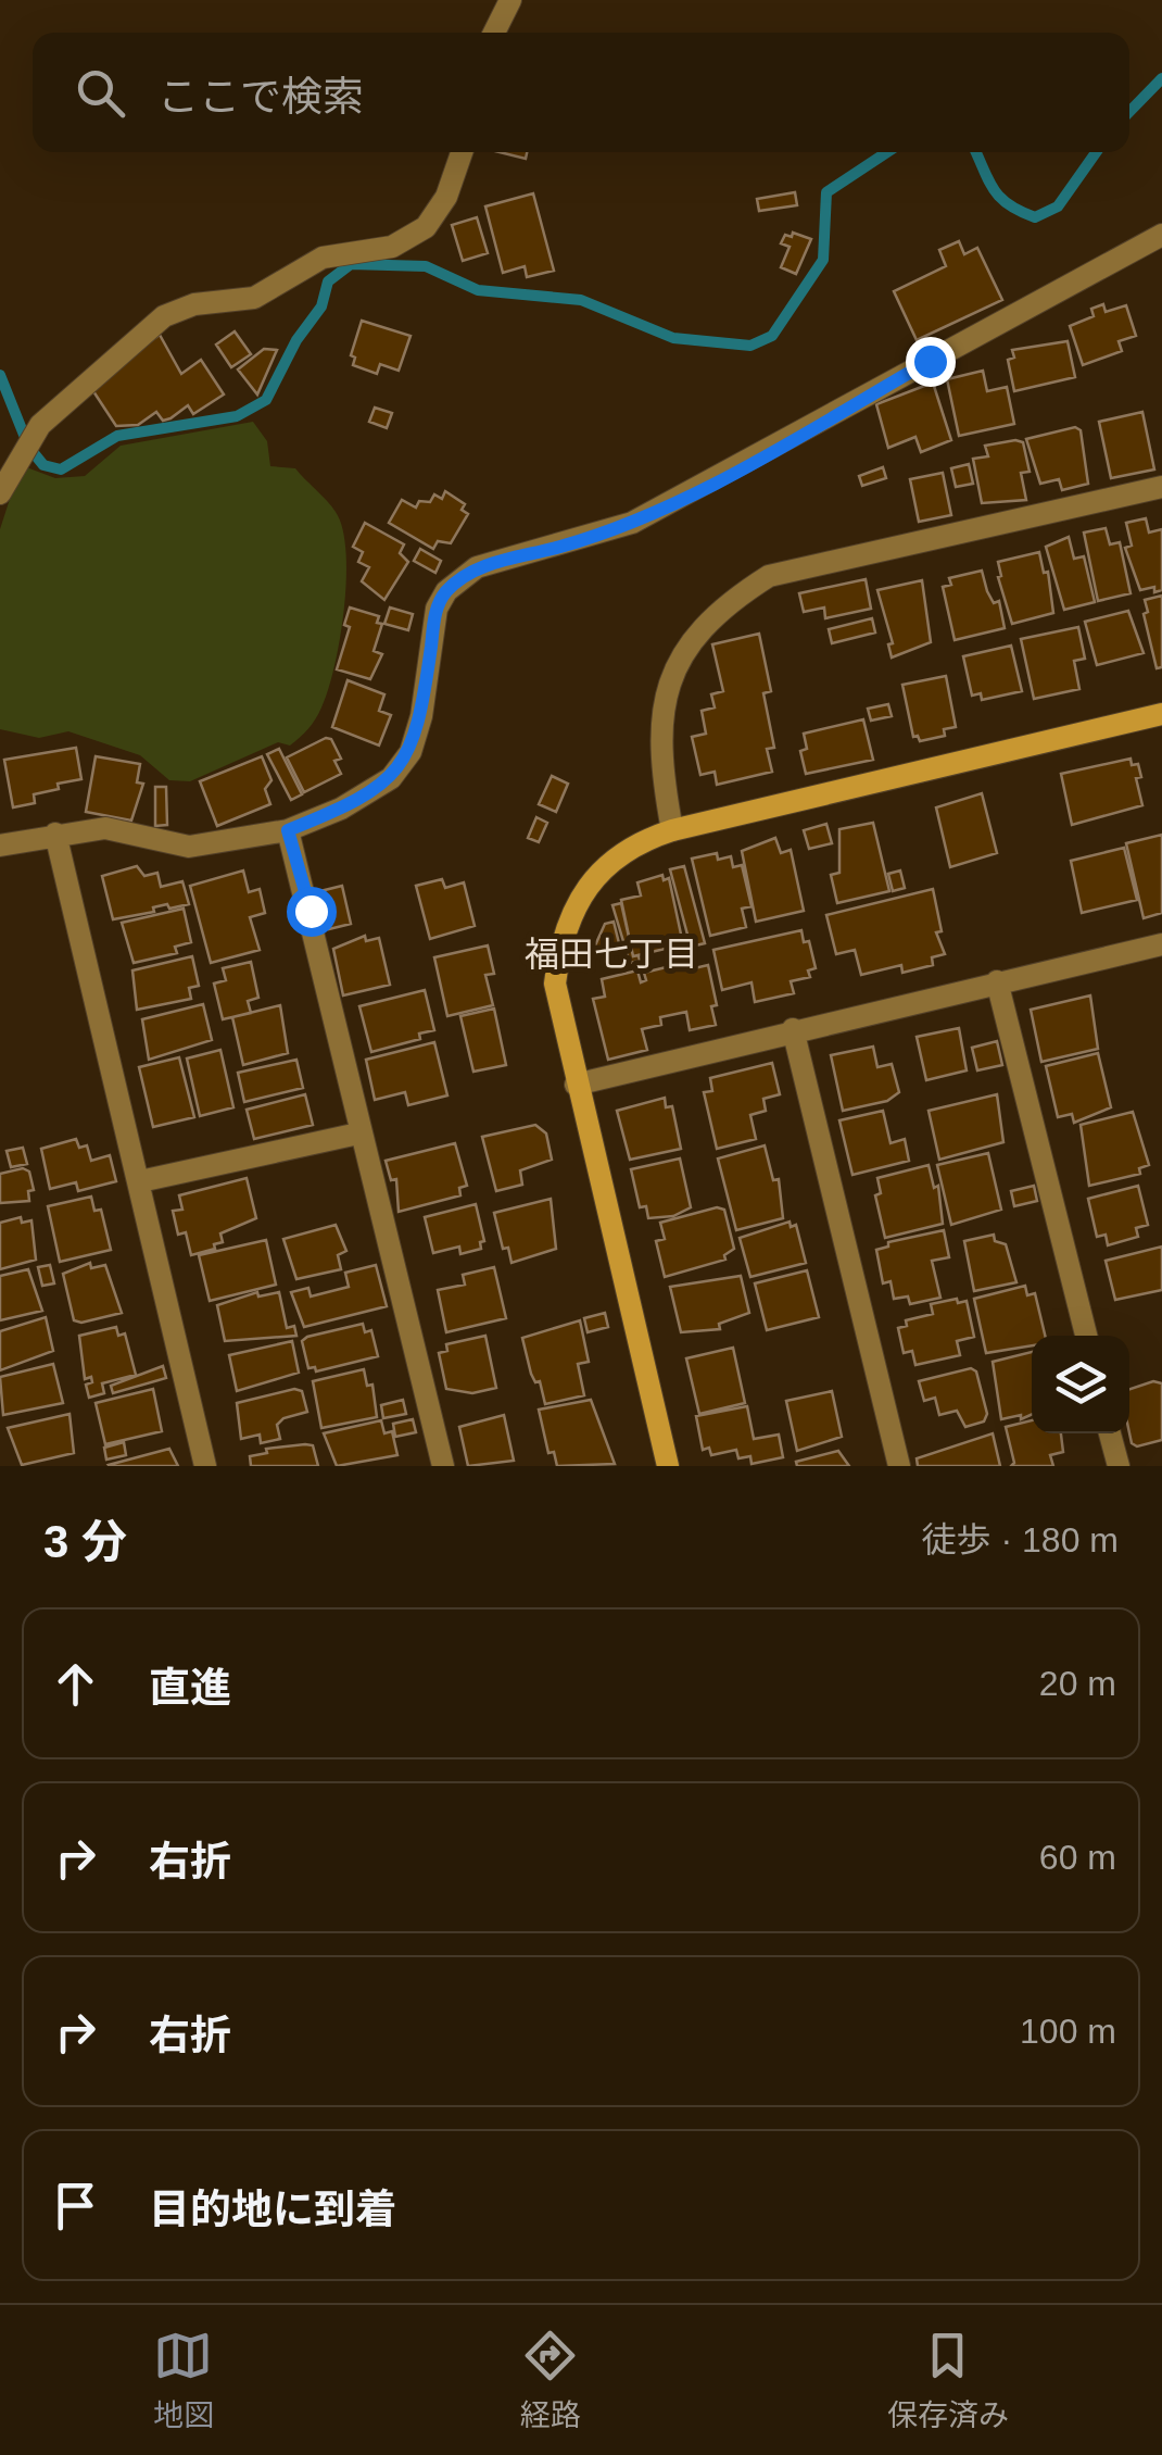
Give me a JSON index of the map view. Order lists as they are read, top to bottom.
{
  "districts": ["福田七丁目"],
  "page": {
    "search": "ここで検索",
    "heading": ["3 分", "徒歩 · 180 m"],
    "list": [
      ["直進", "20 m"],
      ["右折", "60 m"],
      ["右折", "100 m"],
      "目的地に到着"
    ],
    "nav": ["地図", "経路", "保存済み"]
  }
}
